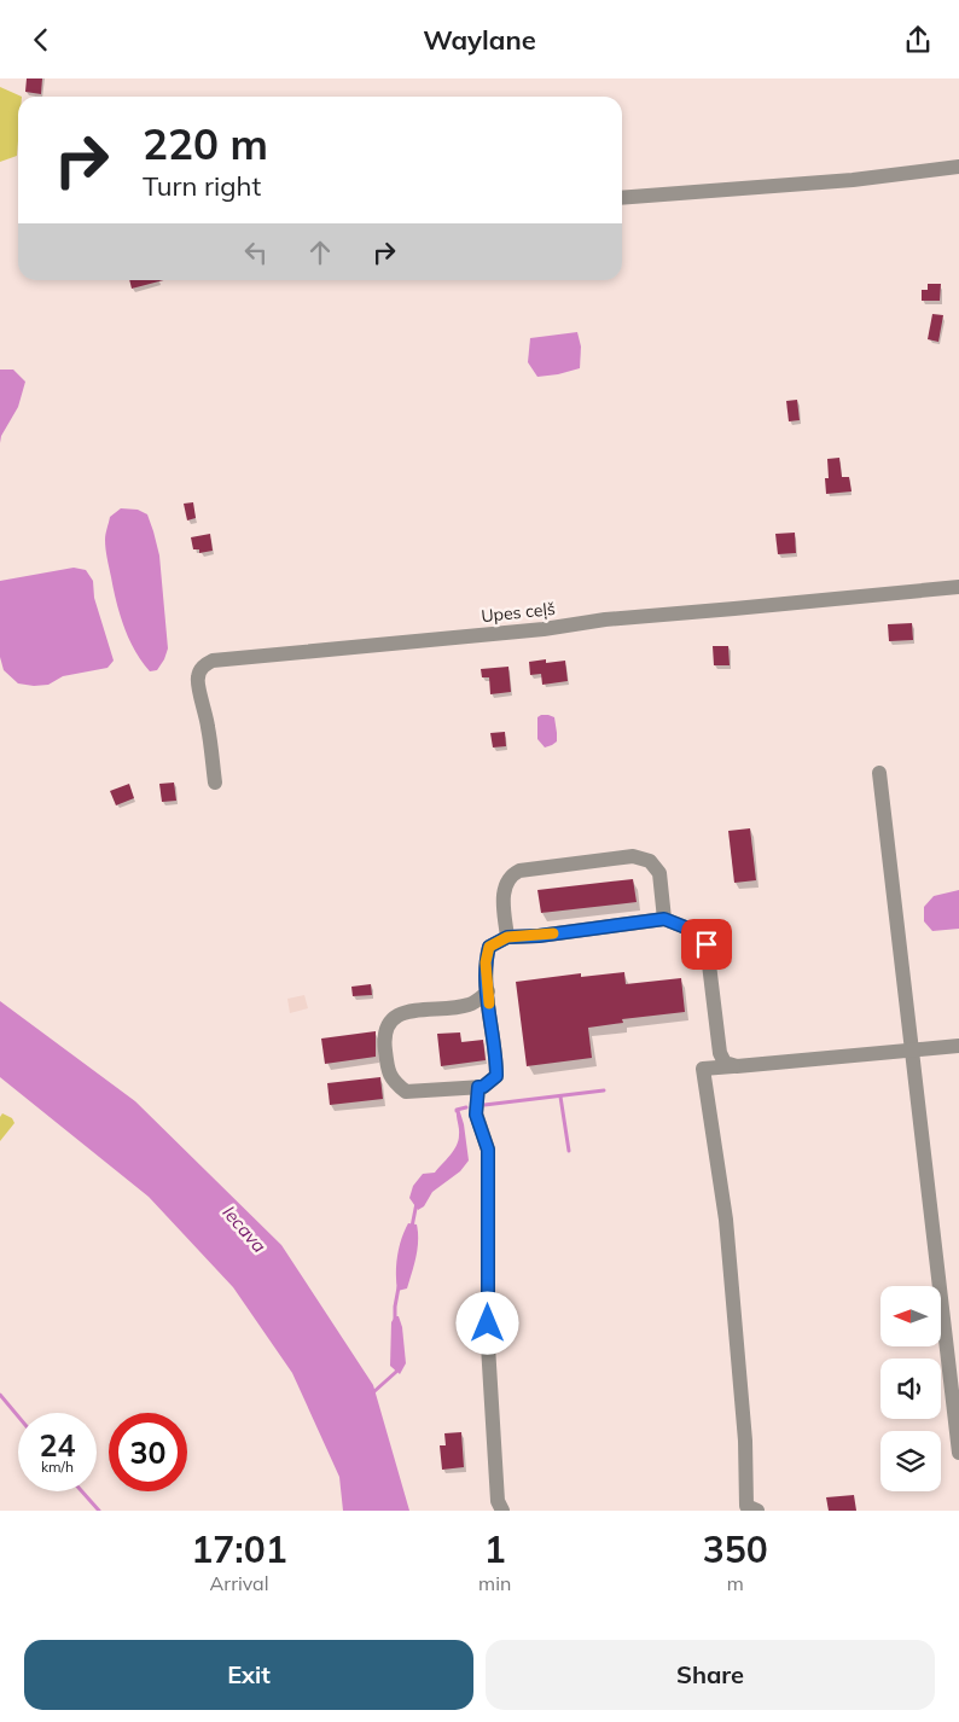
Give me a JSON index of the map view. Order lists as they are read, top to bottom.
{
  "streets": {
    "street": ["Upes ceļš"]
  },
  "water": ["Iecava"],
  "north": "left",
  "page": {
    "header": "Waylane",
    "turn": ["220 m", "Turn right"],
    "speed": "24 km/h",
    "limit": "30",
    "eta": [
      "17:01",
      "Arrival",
      "1",
      "min",
      "350",
      "m"
    ],
    "buttons": ["Exit", "Share"]
  }
}
